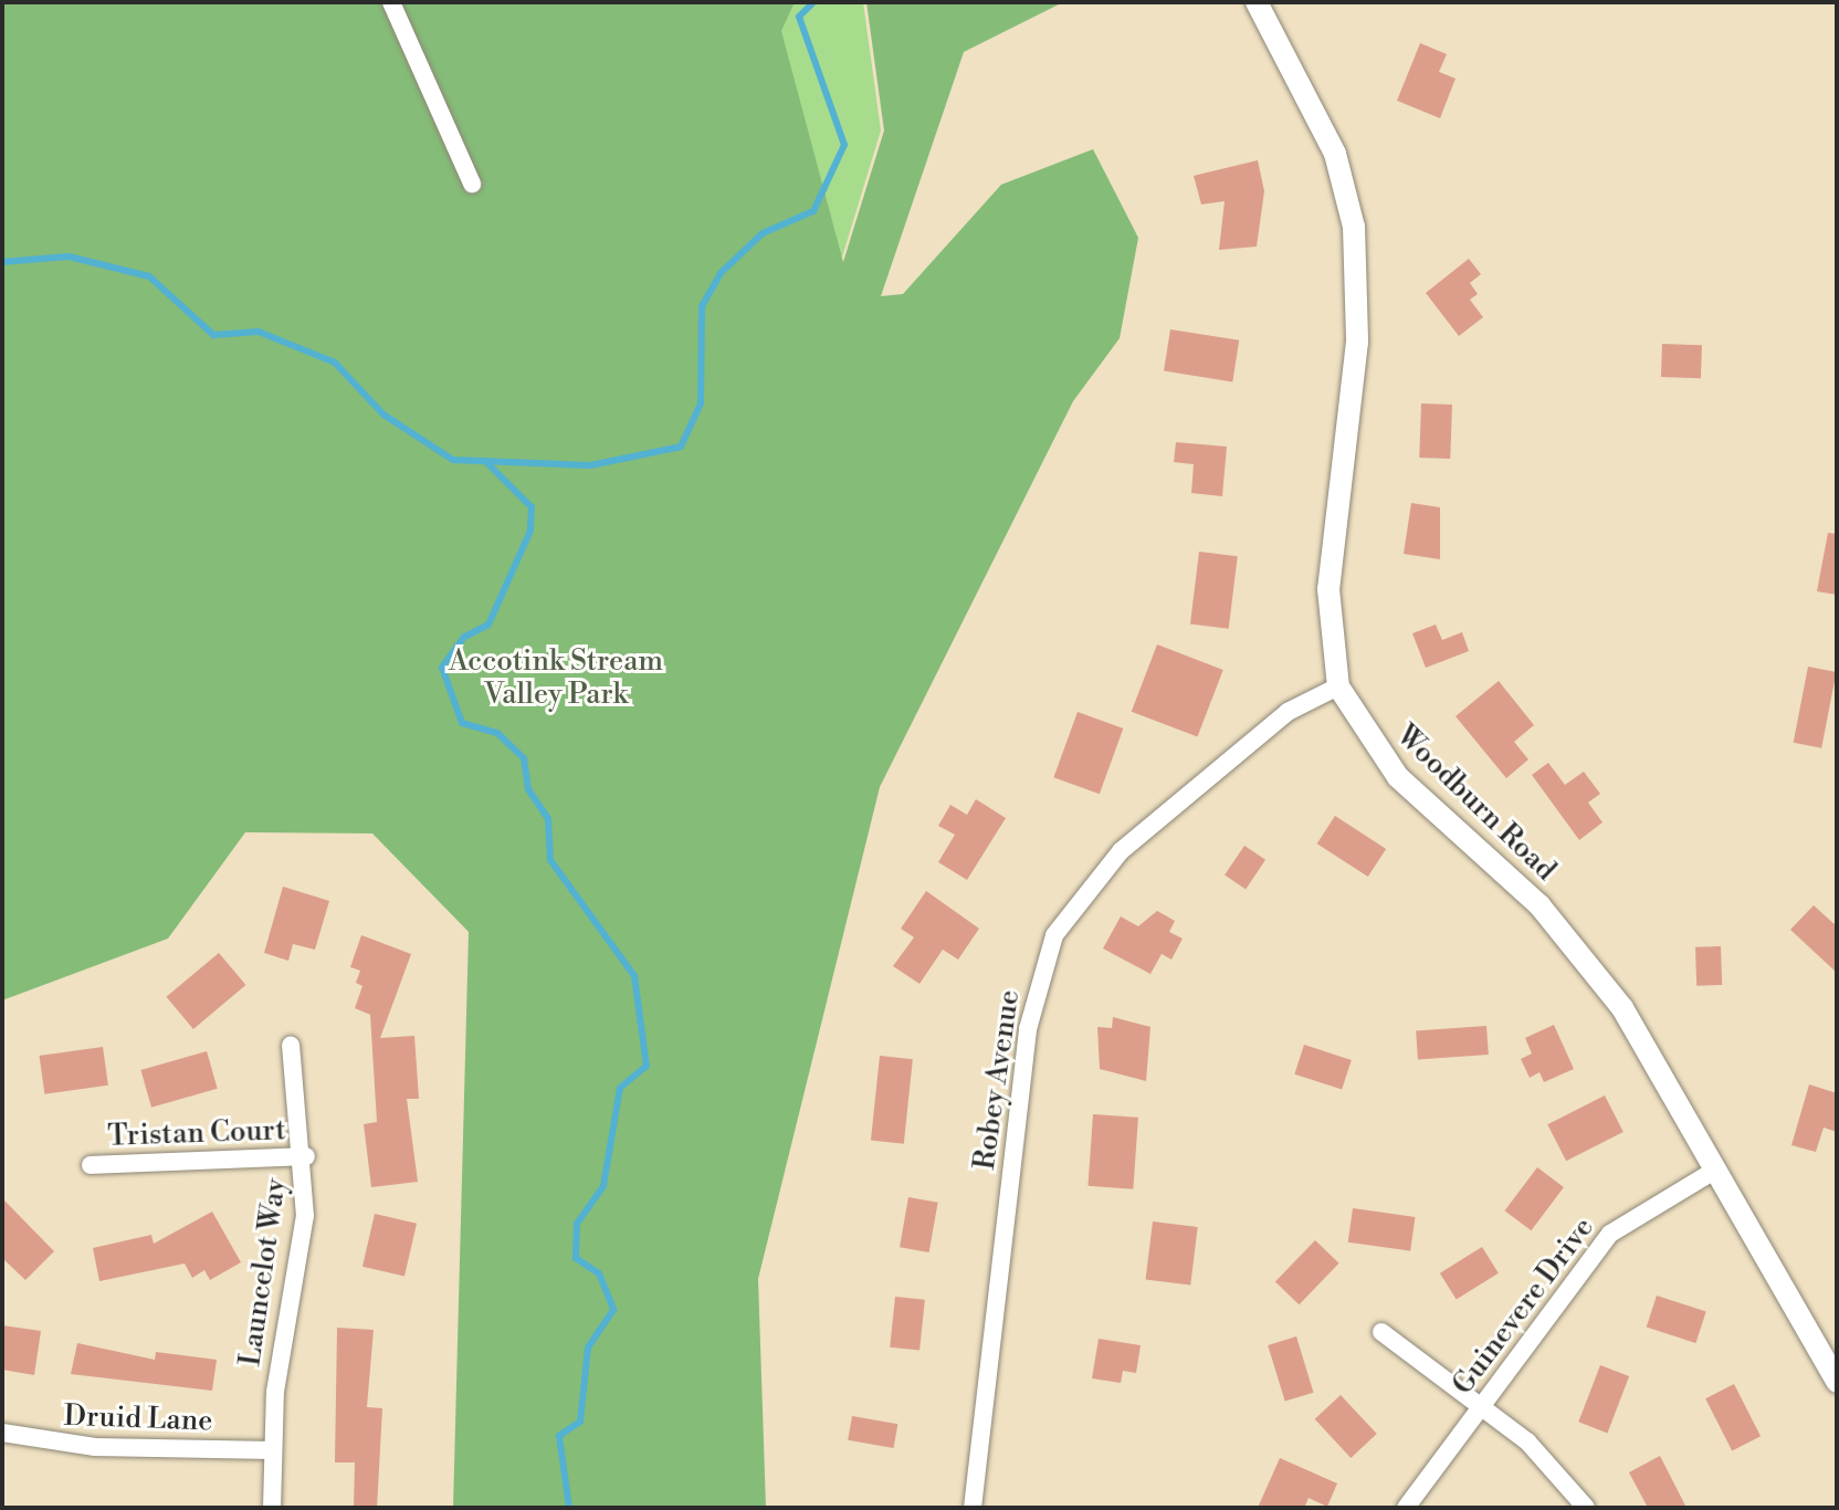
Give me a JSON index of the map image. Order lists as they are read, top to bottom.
{
  "streets": {
    "street": [
      "Woodburn Road",
      "Robey Avenue",
      "Tristan Court",
      "Launcelot Way",
      "Guinevere Drive",
      "Druid Lane"
    ]
  },
  "crossings": [
    ["Woodburn Road", "Robey Avenue"],
    ["Woodburn Road", "Guinevere Drive"],
    ["Tristan Court", "Launcelot Way"],
    ["Launcelot Way", "Druid Lane"]
  ],
  "parks": ["Accotink Stream Valley Park"]
}
